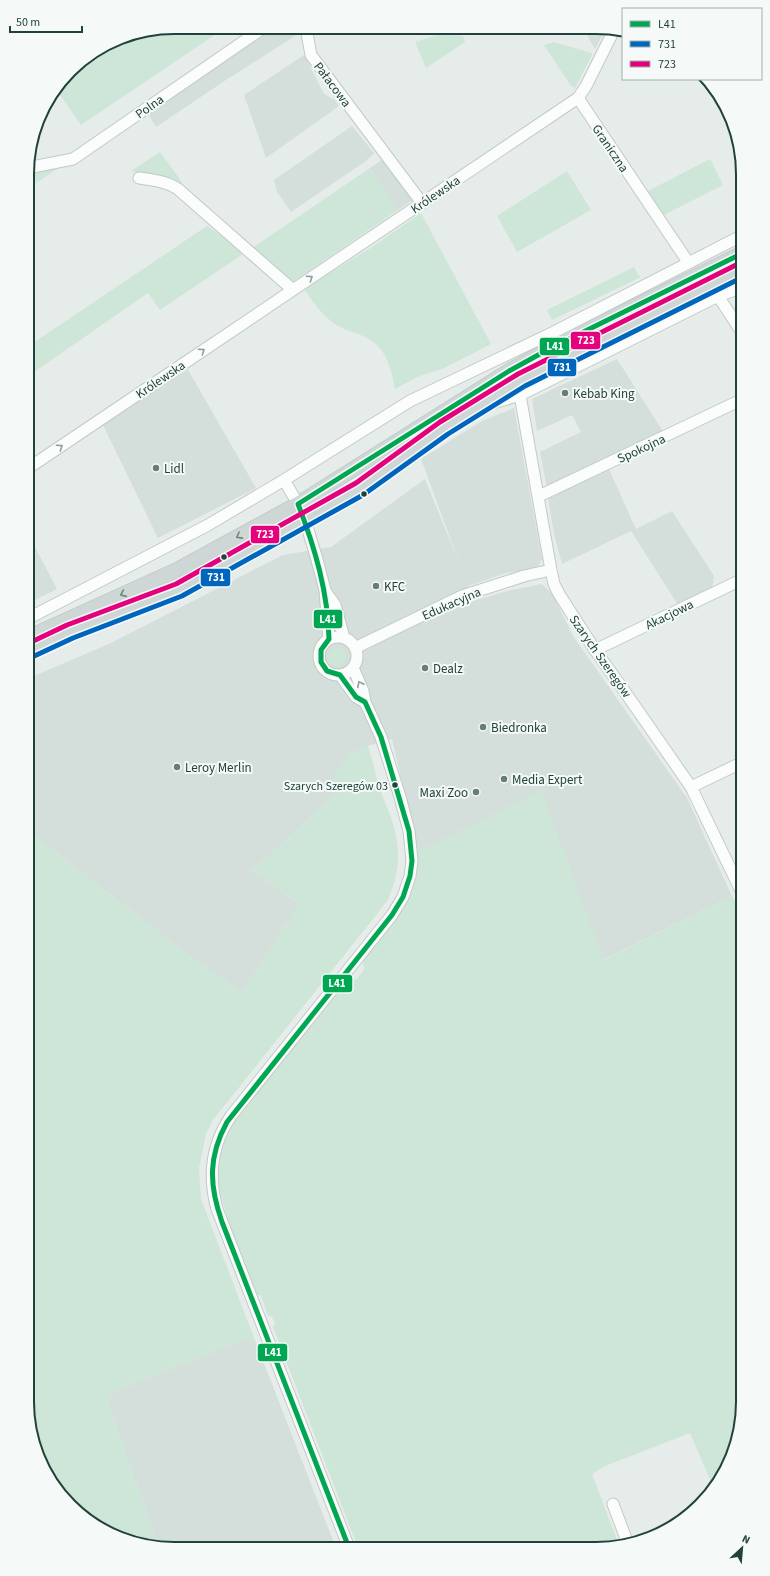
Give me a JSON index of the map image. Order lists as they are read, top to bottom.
{
  "streets": {
    "street": [
      "Pałacowa",
      "Polna",
      "Graniczna",
      "Królewska",
      "Spokojna",
      "Edukacyjna",
      "Akacjowa",
      "Szarych Szeregów"
    ]
  },
  "crossings": [
    ["Pałacowa", "Królewska"],
    ["Graniczna", "Królewska"],
    ["Spokojna", "Szarych Szeregów"],
    ["Edukacyjna", "Szarych Szeregów"],
    ["Akacjowa", "Szarych Szeregów"]
  ],
  "one_way": ["Królewska"],
  "places": [
    "Kebab King",
    "Lidl",
    "KFC",
    "Dealz",
    "Biedronka",
    "Leroy Merlin",
    "Media Expert",
    "Szarych Szeregów 03",
    "Maxi Zoo"
  ],
  "lines": ["transit line L41", "transit line 723", "transit line 731"],
  "legend": ["L41", "731", "723"],
  "scale_bar": "50 m",
  "north": "top right"
}
